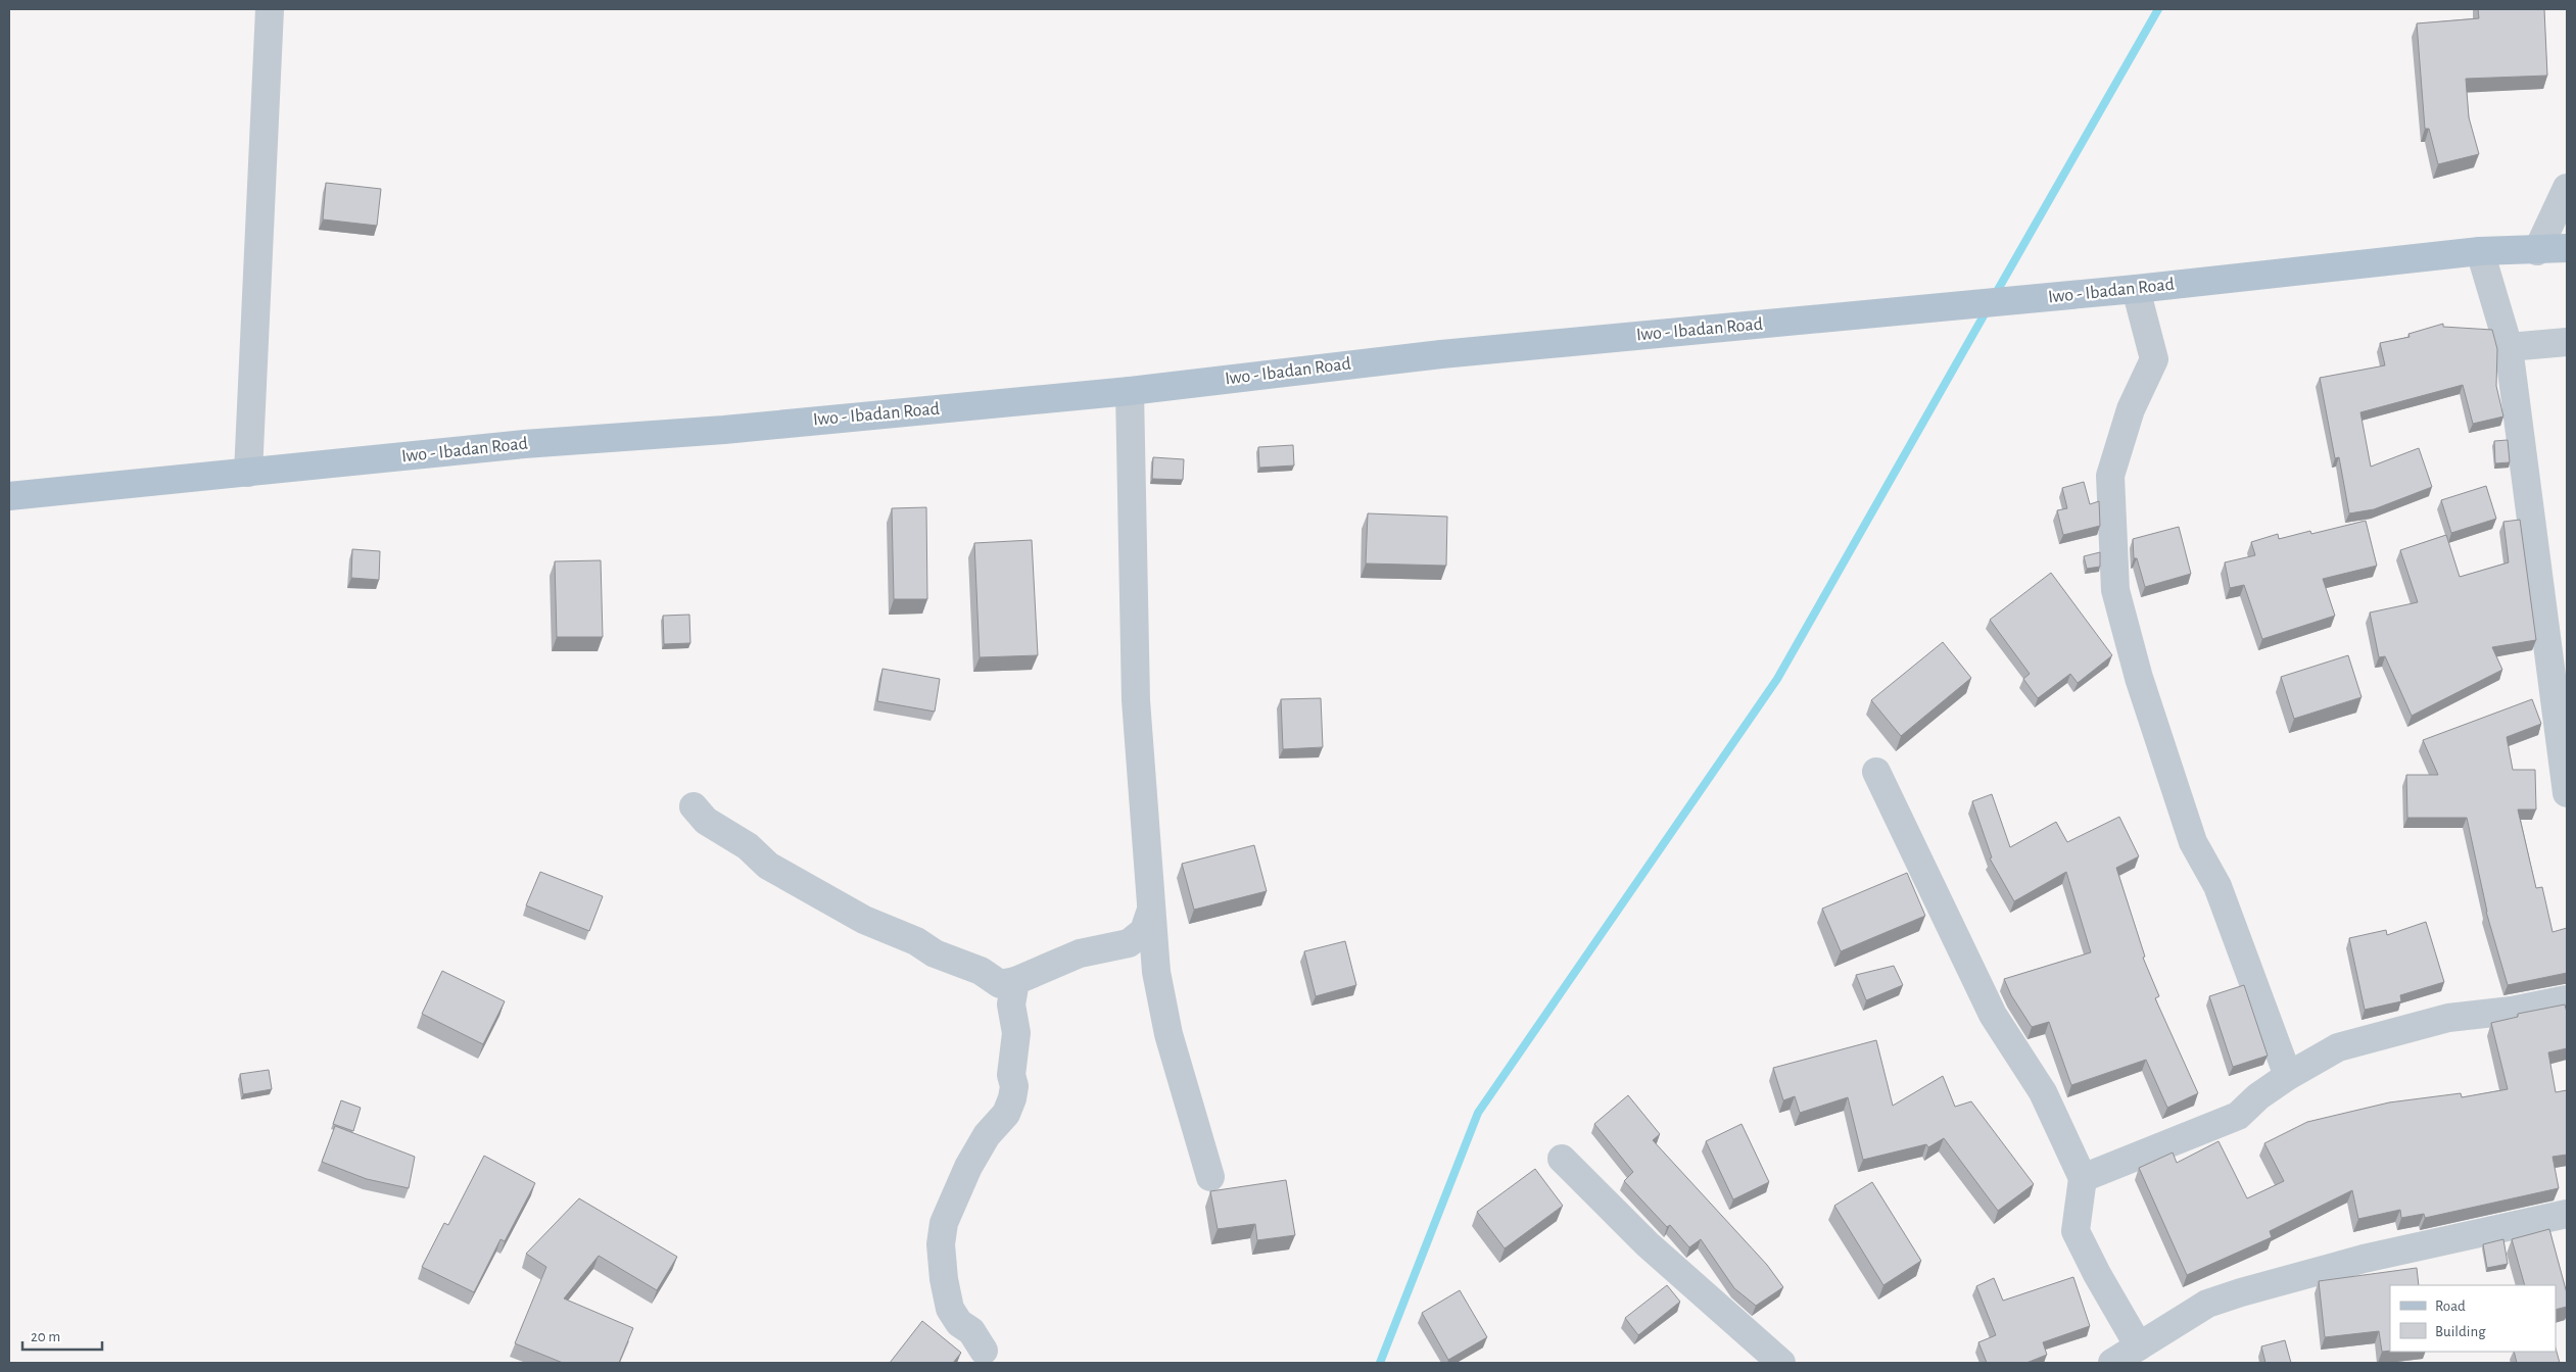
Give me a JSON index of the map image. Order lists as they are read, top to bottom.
{
  "streets": {
    "main road": ["Iwo - Ibadan Road"]
  },
  "legend": ["Road", "Building"],
  "scale_bar": "20 m"
}
